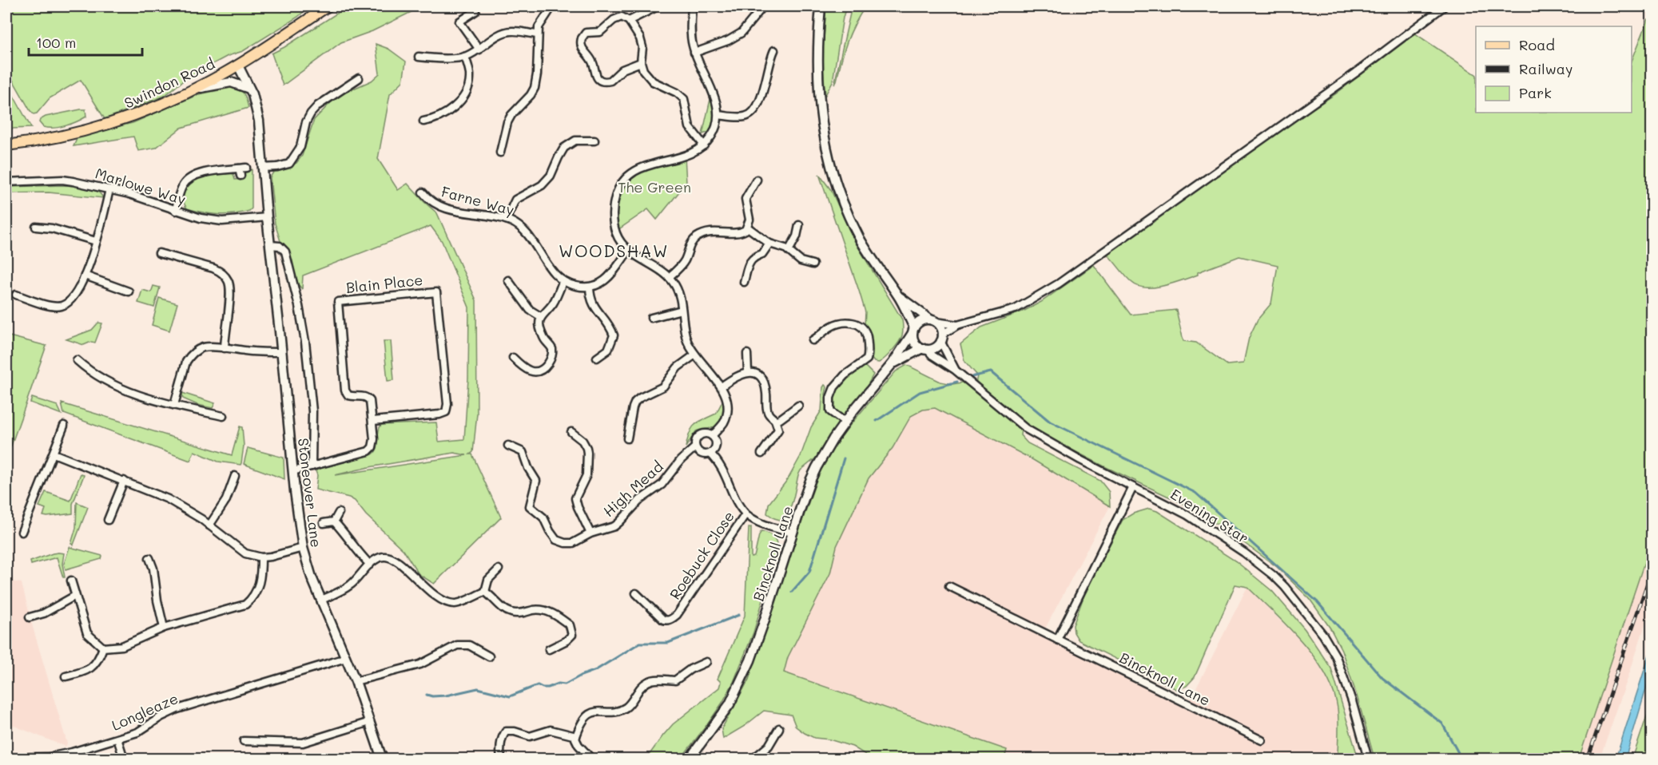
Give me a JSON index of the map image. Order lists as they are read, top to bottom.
{
  "streets": {
    "main road": ["Swindon Road"],
    "street": [
      "Marlowe Way",
      "Farne Way",
      "Blain Place",
      "High Mead",
      "Stoneover Lane",
      "Evening Star",
      "Bincknoll Lane",
      "Roebuck Close",
      "Longleaze"
    ]
  },
  "crossings": [
    ["Swindon Road", "Stoneover Lane"],
    ["Marlowe Way", "Stoneover Lane"],
    ["Blain Place", "Stoneover Lane"],
    ["Stoneover Lane", "Longleaze"],
    ["Evening Star", "Bincknoll Lane"]
  ],
  "districts": ["WOODSHAW"],
  "parks": ["The Green"],
  "legend": ["Road", "Railway", "Park"],
  "scale_bar": "100 m"
}
